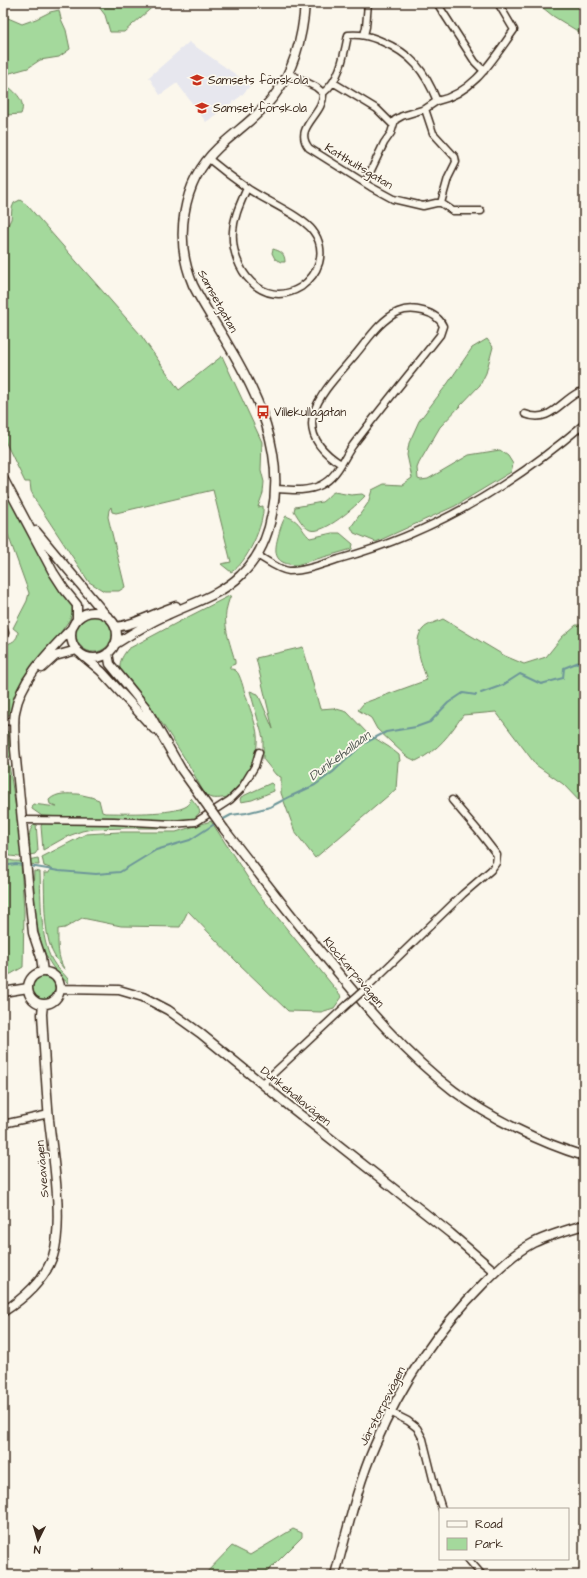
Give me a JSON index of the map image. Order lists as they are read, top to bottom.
{
  "streets": {
    "street": [
      "Katthultsgatan",
      "Samsetgatan",
      "Klockarpsvägen",
      "Dunkehallavägen",
      "Sveavägen",
      "Järstorpsvägen"
    ]
  },
  "crossings": [
    ["Dunkehallavägen", "Sveavägen"],
    ["Dunkehallavägen", "Järstorpsvägen"]
  ],
  "water": ["Dunkehallaån"],
  "places": {
    "school or university": ["Samsets förskola", "Samset förskola"],
    "bus stop": ["Villekullagatan"]
  },
  "legend": ["Road", "Park"],
  "north": "bottom"
}
